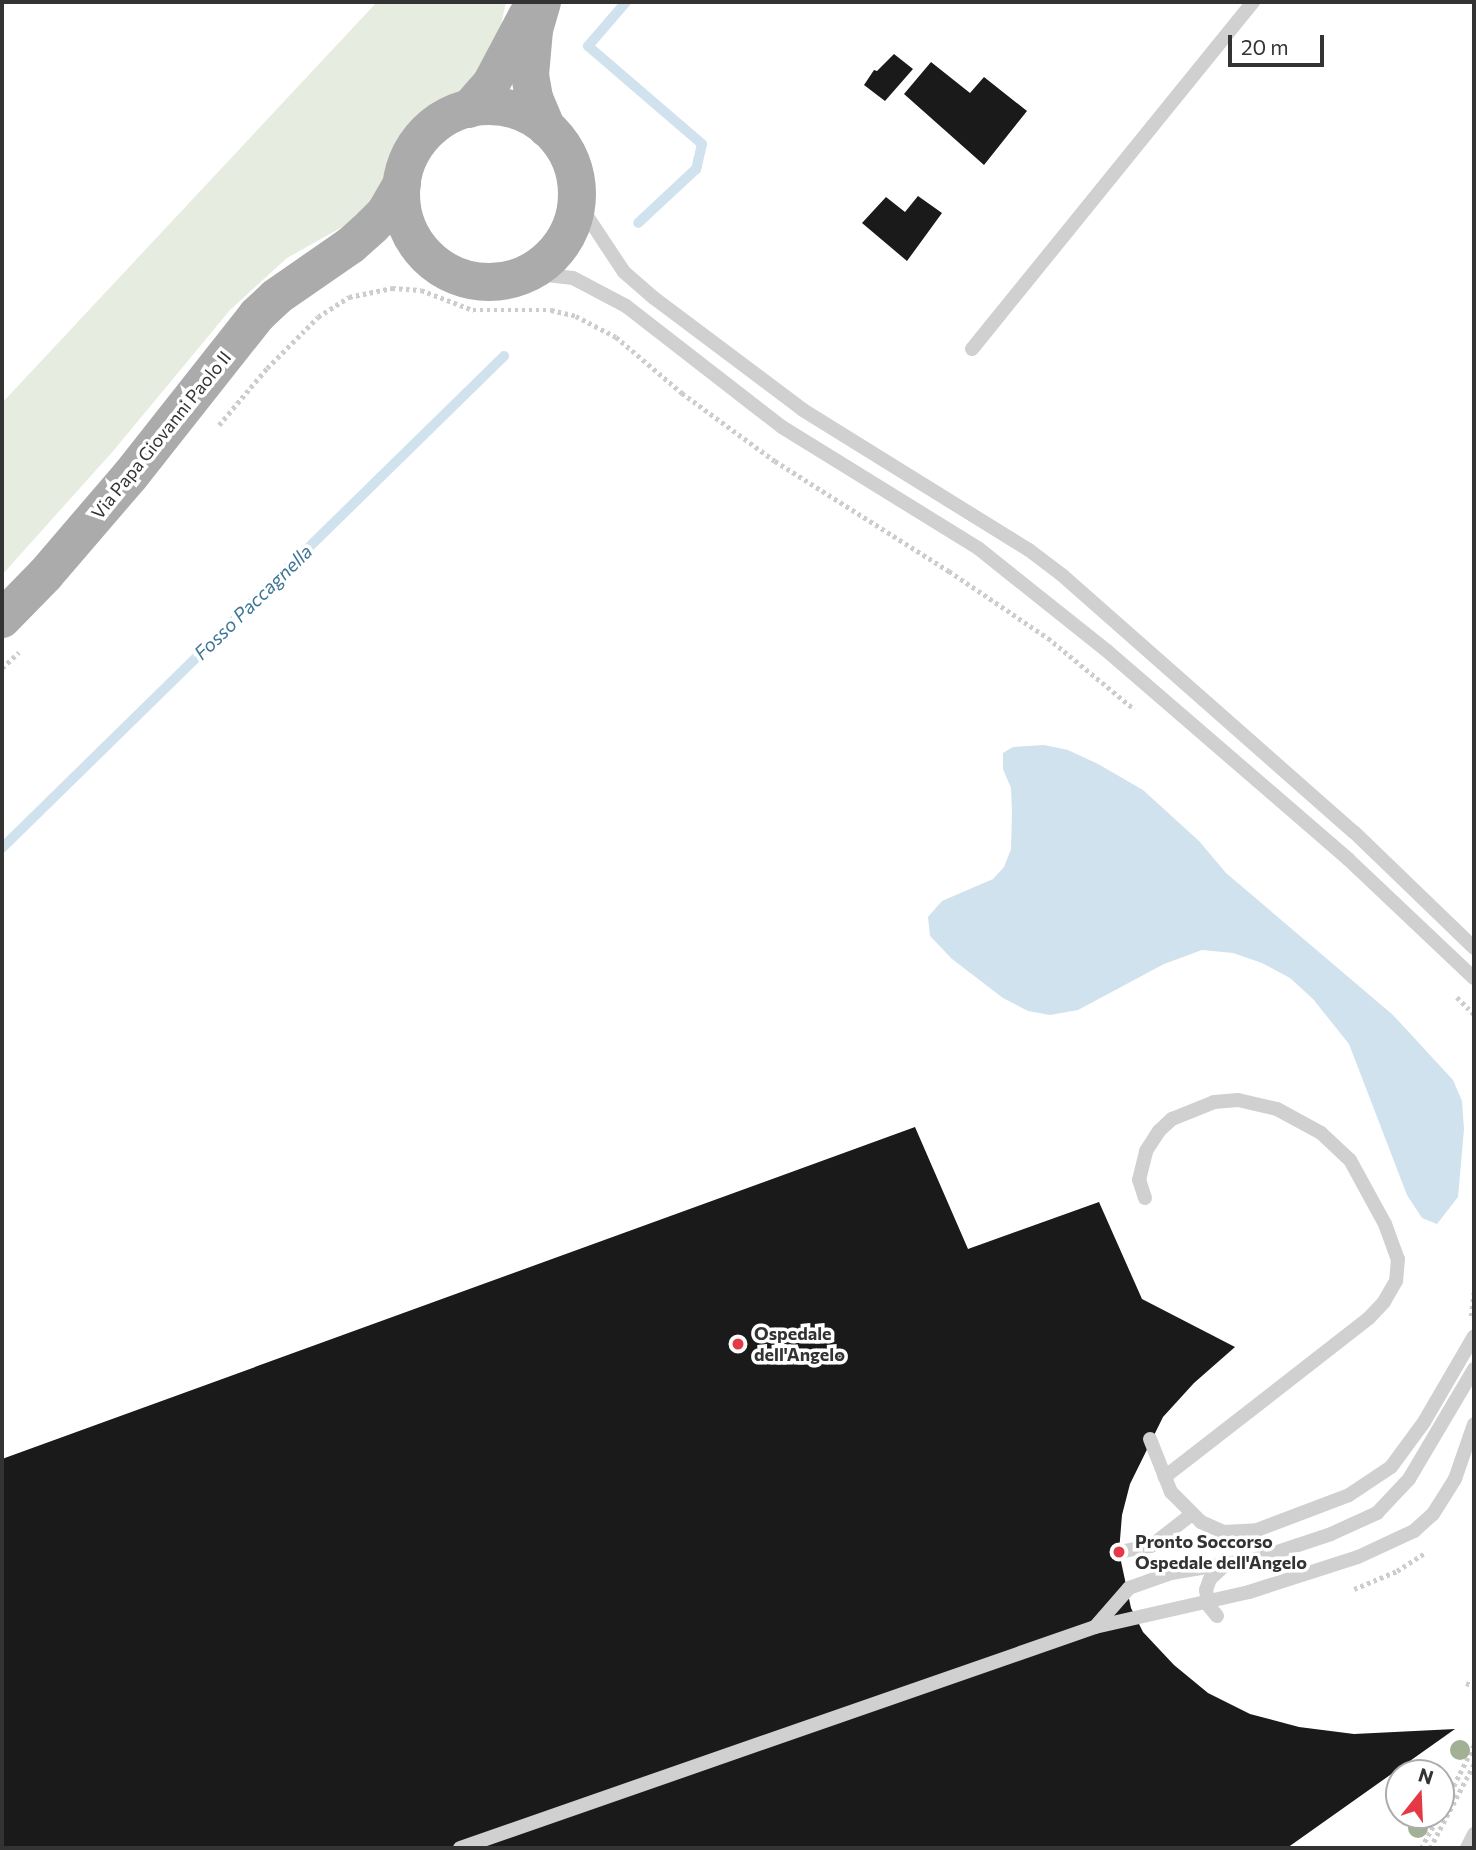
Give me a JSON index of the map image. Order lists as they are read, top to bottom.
{
  "streets": {
    "main road": ["Via Papa Giovanni Paolo II"]
  },
  "water": ["Fosso Paccagnella"],
  "places": ["Ospedale dell'Angelo", "Pronto Soccorso Ospedale dell'Angelo"],
  "scale_bar": "20 m",
  "north": "top"
}
